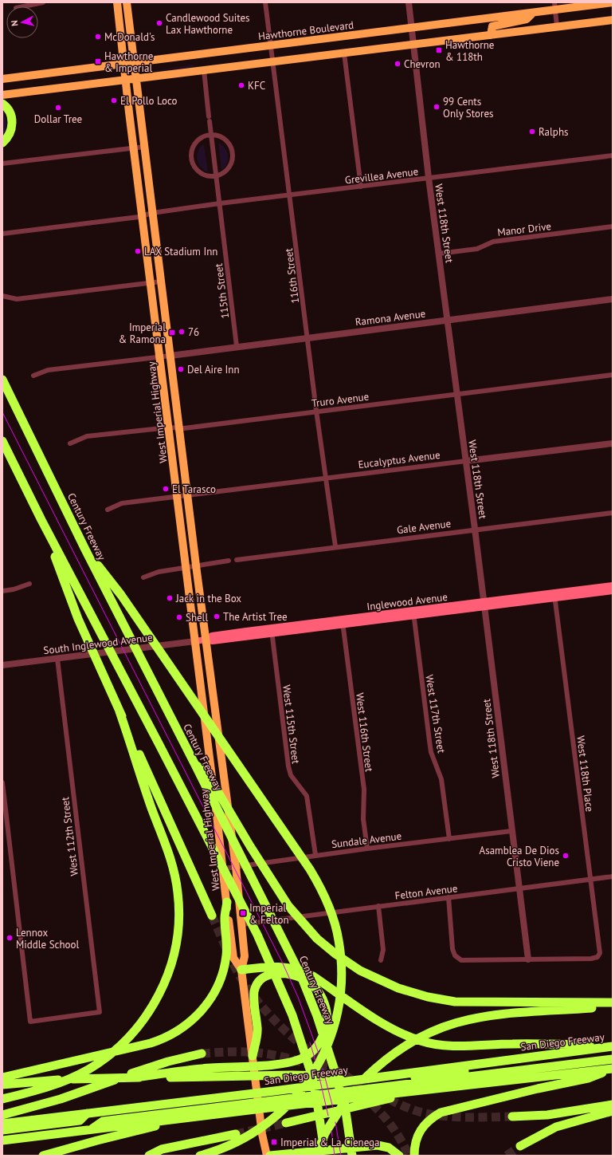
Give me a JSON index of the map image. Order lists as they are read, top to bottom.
{
  "streets": {
    "highway": ["Century Freeway", "San Diego Freeway"],
    "main road": ["Hawthorne Boulevard", "West Imperial Highway", "Inglewood Avenue"],
    "street": [
      "Grevillea Avenue",
      "West 118th Street",
      "Manor Drive",
      "116th Street",
      "115th Street",
      "Ramona Avenue",
      "Truro Avenue",
      "Eucalyptus Avenue",
      "Gale Avenue",
      "South Inglewood Avenue",
      "West 117th Street",
      "West 115th Street",
      "West 116th Street",
      "West 118th Place",
      "West 112th Street",
      "Sundale Avenue",
      "Felton Avenue"
    ]
  },
  "crossings": [
    ["Hawthorne Boulevard", "West 118th Street"],
    ["Hawthorne Boulevard", "116th Street"],
    ["Hawthorne Boulevard", "West Imperial Highway"],
    ["Grevillea Avenue", "West 118th Street"],
    ["Grevillea Avenue", "116th Street"],
    ["Grevillea Avenue", "115th Street"],
    ["Grevillea Avenue", "West Imperial Highway"],
    ["West 118th Street", "Manor Drive"],
    ["West 118th Street", "Ramona Avenue"],
    ["West 118th Street", "Truro Avenue"],
    ["West 118th Street", "Eucalyptus Avenue"],
    ["West 118th Street", "Gale Avenue"],
    ["West 118th Street", "Inglewood Avenue"],
    ["West 118th Street", "West 118th Place"],
    ["West 118th Street", "Sundale Avenue"],
    ["West 118th Street", "Felton Avenue"],
    ["116th Street", "Ramona Avenue"],
    ["116th Street", "Truro Avenue"],
    ["116th Street", "Eucalyptus Avenue"],
    ["116th Street", "Gale Avenue"],
    ["115th Street", "Ramona Avenue"],
    ["Ramona Avenue", "West Imperial Highway"],
    ["Truro Avenue", "West Imperial Highway"],
    ["West Imperial Highway", "Eucalyptus Avenue"],
    ["West Imperial Highway", "Inglewood Avenue"],
    ["West Imperial Highway", "South Inglewood Avenue"],
    ["West Imperial Highway", "Sundale Avenue"],
    ["West Imperial Highway", "Felton Avenue"],
    ["Inglewood Avenue", "South Inglewood Avenue"],
    ["Inglewood Avenue", "West 117th Street"],
    ["Inglewood Avenue", "West 115th Street"],
    ["Inglewood Avenue", "West 116th Street"],
    ["Inglewood Avenue", "West 118th Place"],
    ["South Inglewood Avenue", "West 112th Street"],
    ["West 117th Street", "Sundale Avenue"],
    ["West 115th Street", "Sundale Avenue"],
    ["West 116th Street", "Sundale Avenue"],
    ["West 118th Place", "Felton Avenue"]
  ],
  "places": {
    "other": [
      "Candlewood Suites Lax Hawthorne",
      "McDonald's",
      "Chevron",
      "KFC",
      "El Pollo Loco",
      "99 Cents Only Stores",
      "Dollar Tree",
      "Ralphs",
      "LAX Stadium Inn",
      "76",
      "Del Aire Inn",
      "El Tarasco",
      "Jack in the Box",
      "The Artist Tree",
      "Shell",
      "Asamblea De Dios Cristo Viene",
      "Lennox Middle School"
    ],
    "transit": [
      "Hawthorne & 118th",
      "Hawthorne & Imperial",
      "Imperial & Ramona",
      "Imperial & Felton",
      "Imperial & La Cienega"
    ]
  },
  "north": "left"
}
